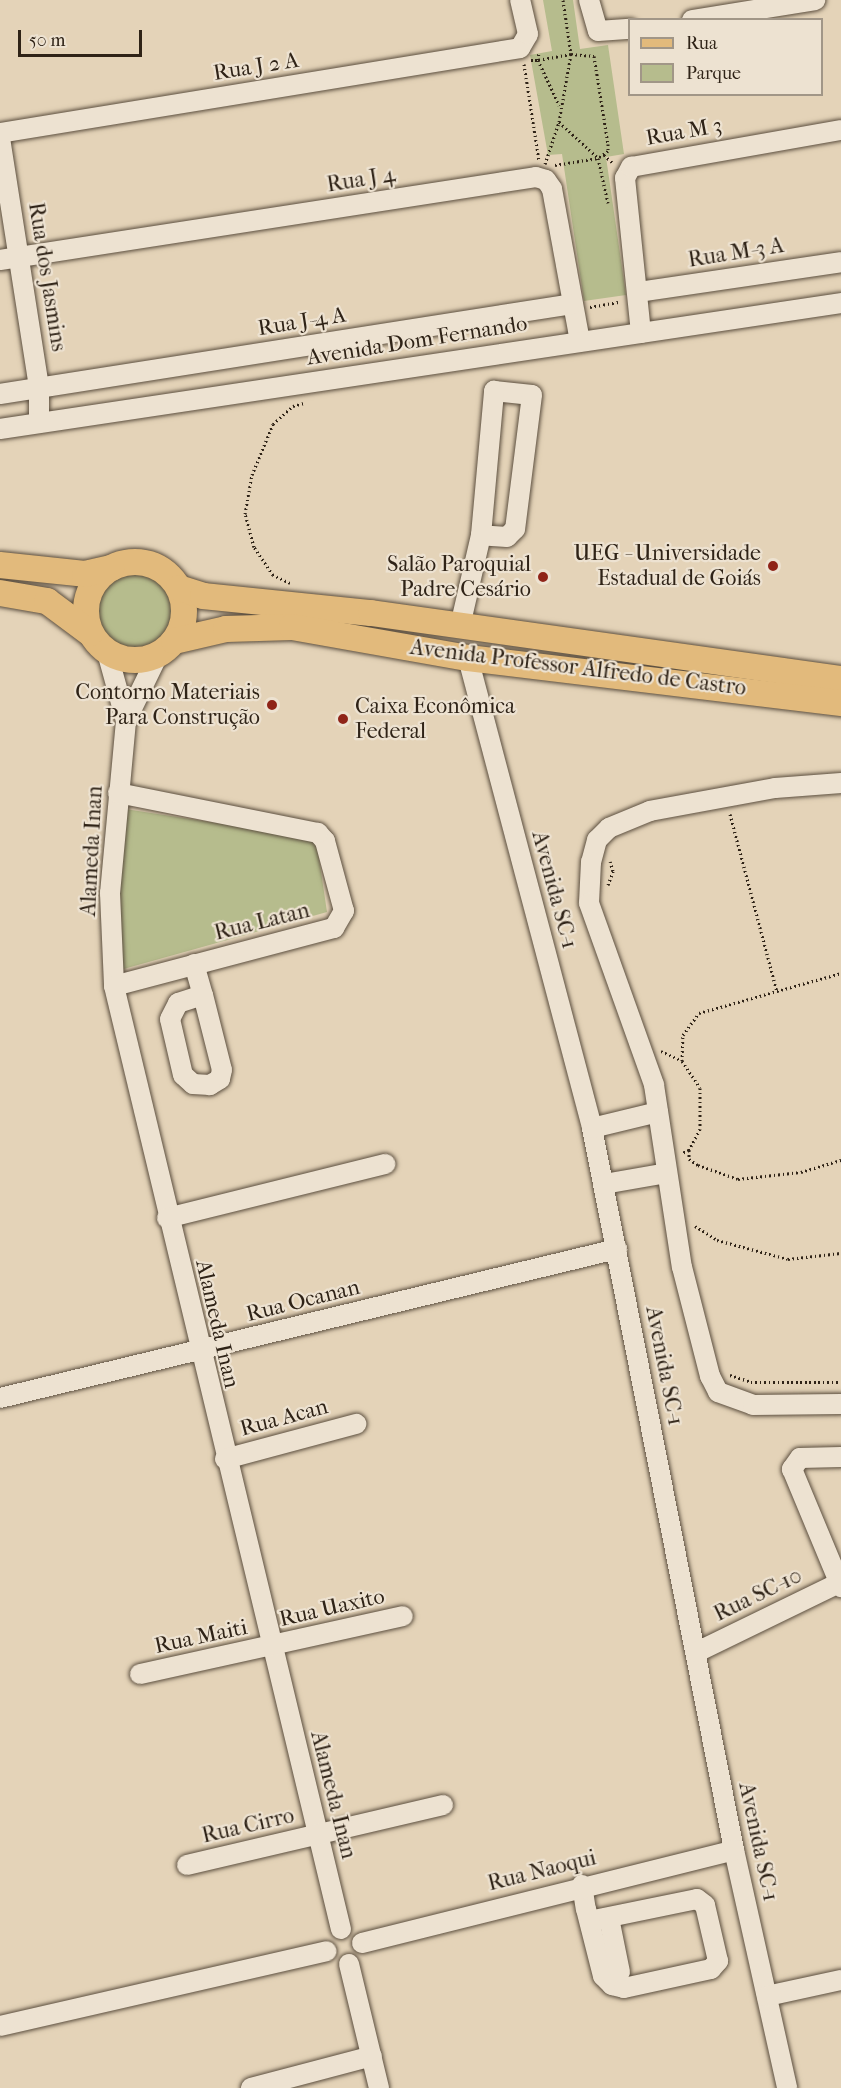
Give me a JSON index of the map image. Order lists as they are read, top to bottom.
{
  "streets": {
    "main road": ["Avenida Professor Alfredo de Castro"],
    "street": [
      "Rua J 2 A",
      "Rua M 3",
      "Rua J 4",
      "Rua M-3 A",
      "Rua dos Jasmins",
      "Rua J-4 A",
      "Avenida Dom Fernando",
      "Alameda Inan",
      "Avenida SC-1",
      "Rua Latan",
      "Rua Ocanan",
      "Rua Acan",
      "Rua SC-10",
      "Rua Uaxito",
      "Rua Maiti",
      "Rua Cirro",
      "Rua Naoqui"
    ]
  },
  "crossings": [
    ["Rua M 3", "Rua M-3 A"],
    ["Rua M 3", "Avenida Dom Fernando"],
    ["Rua J 4", "Rua dos Jasmins"],
    ["Rua J 4", "Rua J-4 A"],
    ["Rua J 4", "Avenida Dom Fernando"],
    ["Rua dos Jasmins", "Rua J-4 A"],
    ["Rua dos Jasmins", "Avenida Dom Fernando"],
    ["Avenida Professor Alfredo de Castro", "Alameda Inan"],
    ["Avenida Professor Alfredo de Castro", "Avenida SC-1"],
    ["Alameda Inan", "Rua Latan"],
    ["Alameda Inan", "Rua Ocanan"],
    ["Alameda Inan", "Rua Acan"],
    ["Alameda Inan", "Rua Uaxito"],
    ["Alameda Inan", "Rua Maiti"],
    ["Alameda Inan", "Rua Cirro"],
    ["Alameda Inan", "Rua Naoqui"],
    ["Avenida SC-1", "Rua Ocanan"],
    ["Avenida SC-1", "Rua SC-10"],
    ["Avenida SC-1", "Rua Naoqui"],
    ["Rua Uaxito", "Rua Maiti"]
  ],
  "places": [
    "UEG - Universidade Estadual de Goiás",
    "Salão Paroquial Padre Cesário",
    "Contorno Materiais Para Construção",
    "Caixa Econômica Federal"
  ],
  "legend": ["Rua", "Parque"],
  "scale_bar": "50 m"
}
